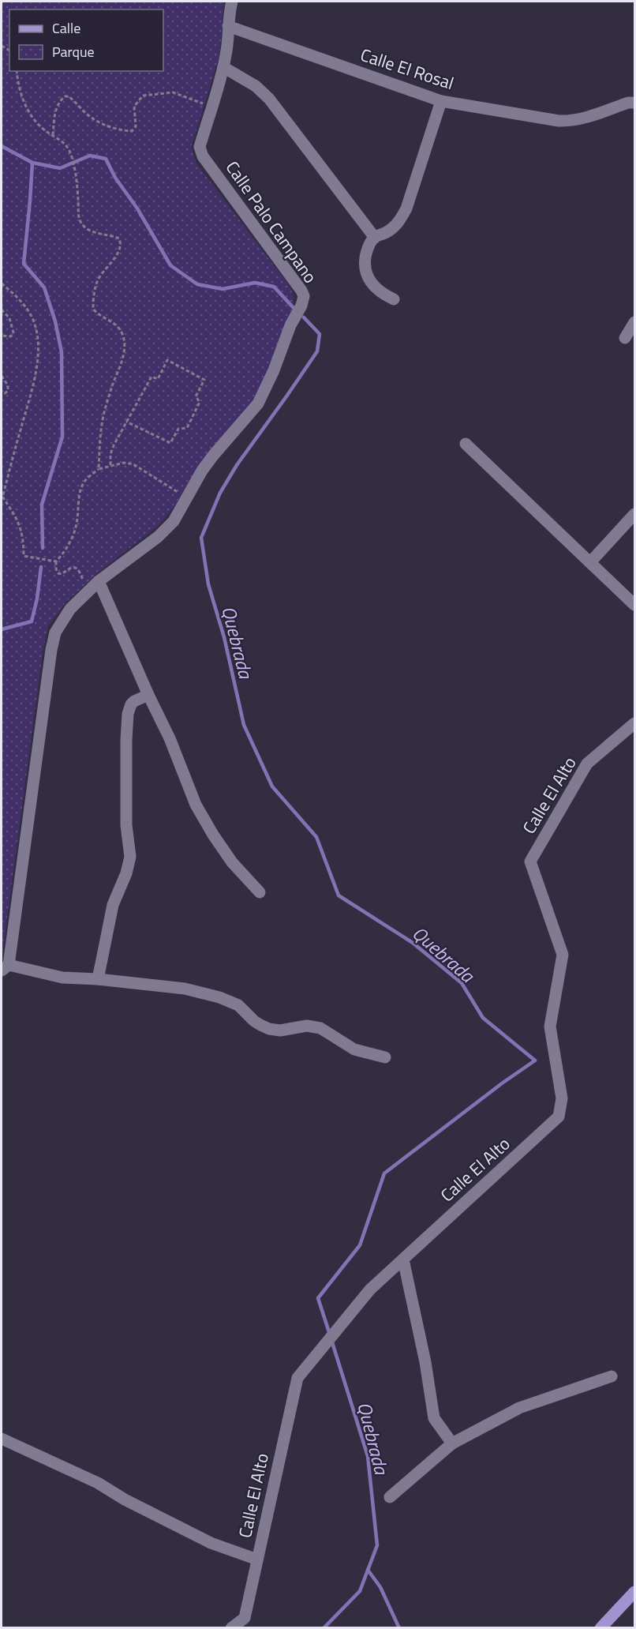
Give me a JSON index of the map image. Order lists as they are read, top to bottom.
{
  "streets": {
    "street": ["Calle El Rosal", "Calle Palo Campano", "Calle El Alto"]
  },
  "crossings": [
    ["Calle El Rosal", "Calle Palo Campano"]
  ],
  "water": ["Quebrada"],
  "legend": ["Calle", "Parque"]
}
